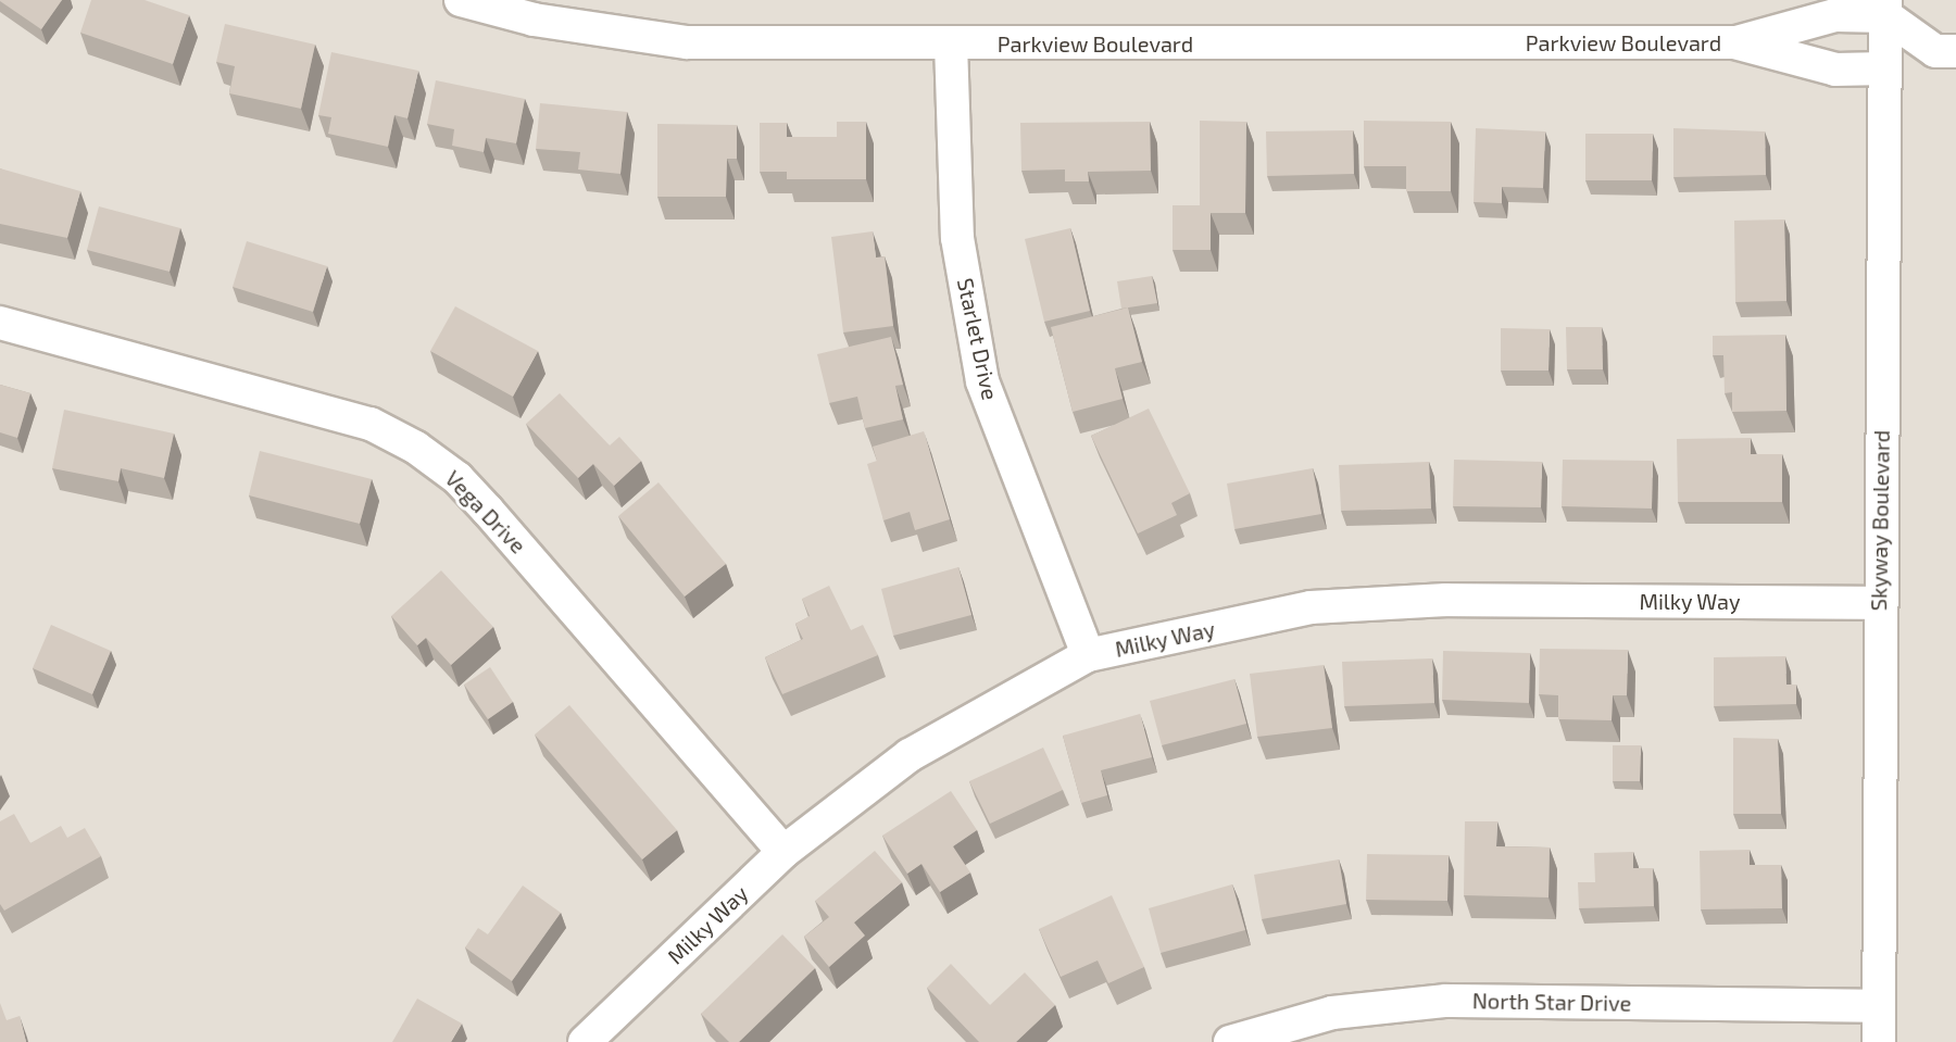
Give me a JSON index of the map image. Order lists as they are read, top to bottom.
{
  "streets": {
    "street": [
      "Parkview Boulevard",
      "Starlet Drive",
      "Vega Drive",
      "Skyway Boulevard",
      "Milky Way",
      "North Star Drive"
    ]
  },
  "crossings": [
    ["Parkview Boulevard", "Starlet Drive"],
    ["Parkview Boulevard", "Skyway Boulevard"],
    ["Starlet Drive", "Milky Way"],
    ["Vega Drive", "Milky Way"],
    ["Skyway Boulevard", "Milky Way"],
    ["Skyway Boulevard", "North Star Drive"]
  ]
}
